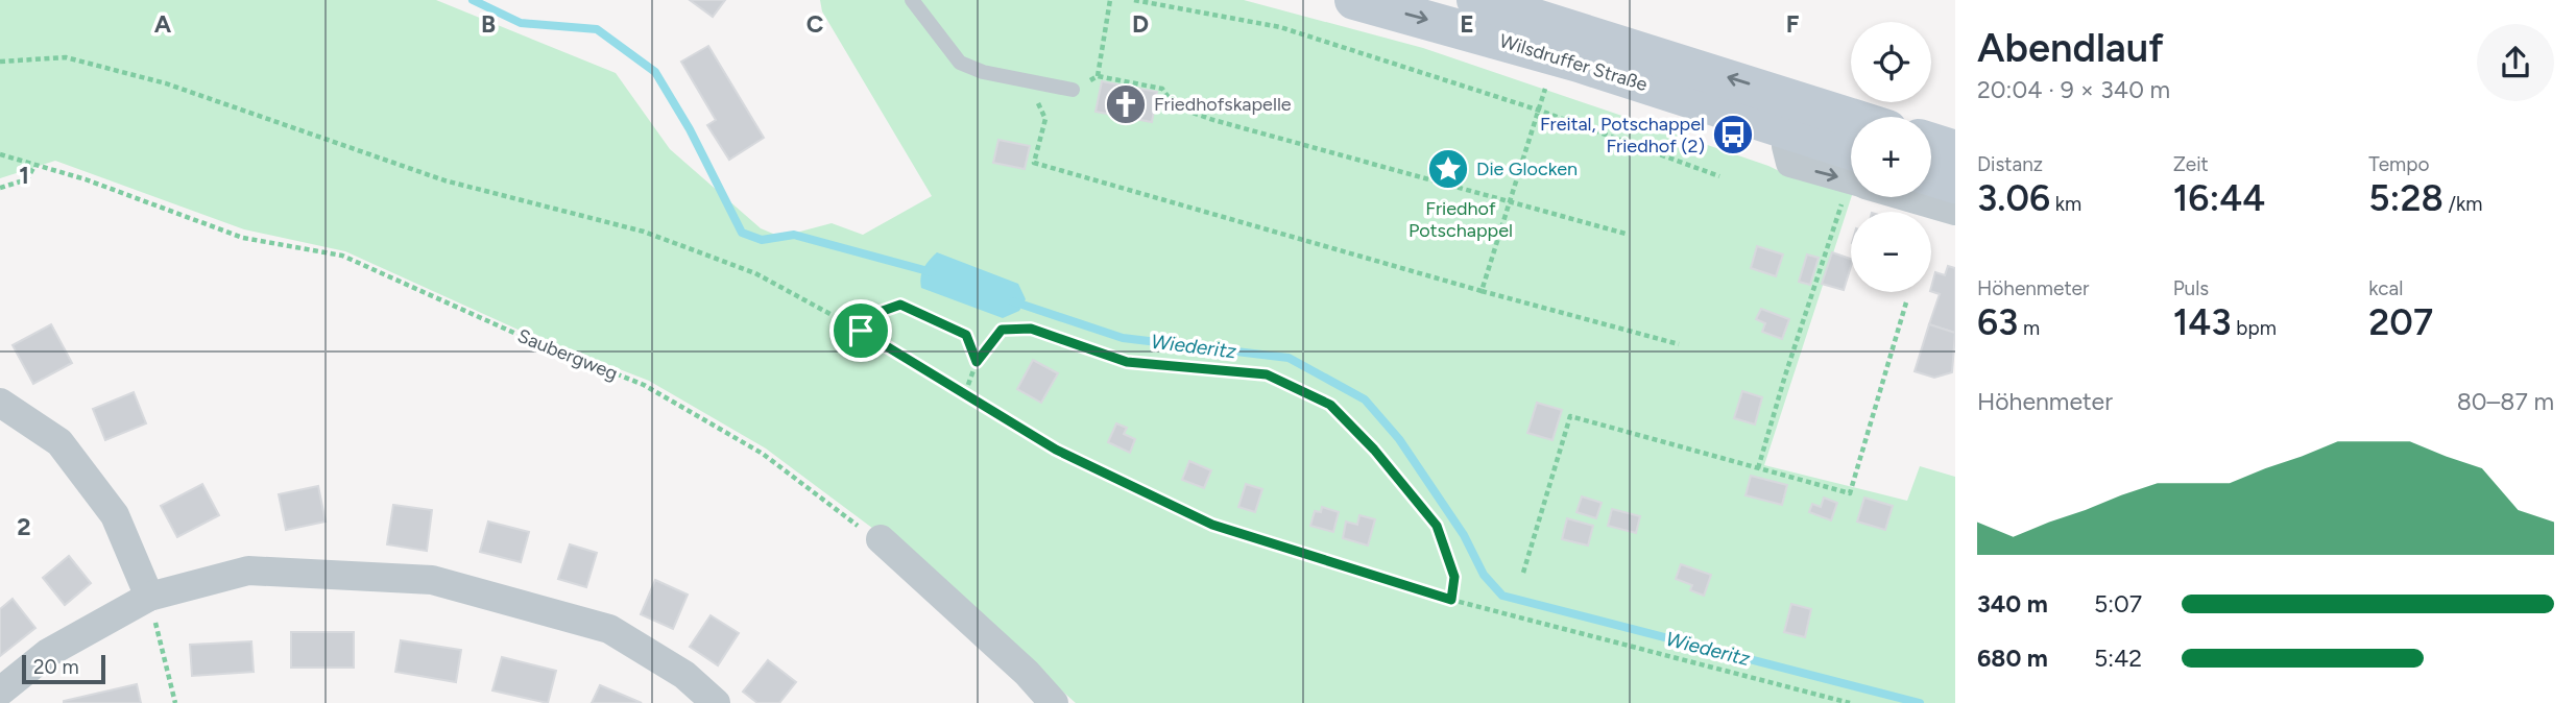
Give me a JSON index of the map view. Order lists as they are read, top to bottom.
{
  "streets": {
    "main road": ["Wilsdruffer Straße"],
    "path": ["Saubergweg"]
  },
  "water": ["Wiederitz"],
  "parks": ["Friedhof Potschappel"],
  "places": {
    "church": ["Friedhofskapelle"],
    "bus stop": ["Freital, Potschappel Friedhof (2)"],
    "place": ["Die Glocken"]
  },
  "scale_bar": "20 m",
  "page": {
    "heading": ["Abendlauf", "20:04 · 9 × 340 m"],
    "map_buttons": ["+", "−"],
    "stats": [
      ["Distanz", "3.06 km"],
      ["Zeit", "16:44"],
      ["Tempo", "5:28 /km"],
      ["Höhenmeter", "63 m"],
      ["Puls", "143 bpm"],
      ["kcal", "207"]
    ],
    "chart": ["Höhenmeter", "80–87 m"],
    "list": [
      {
        "name": "340 m",
        "note": "5:07"
      },
      {
        "name": "680 m",
        "note": "5:42"
      }
    ],
    "scale": "20 m"
  },
  "grid": {
    "columns": [
      "A",
      "B",
      "C",
      "D",
      "E",
      "F"
    ],
    "rows": ["1", "2"]
  }
}
